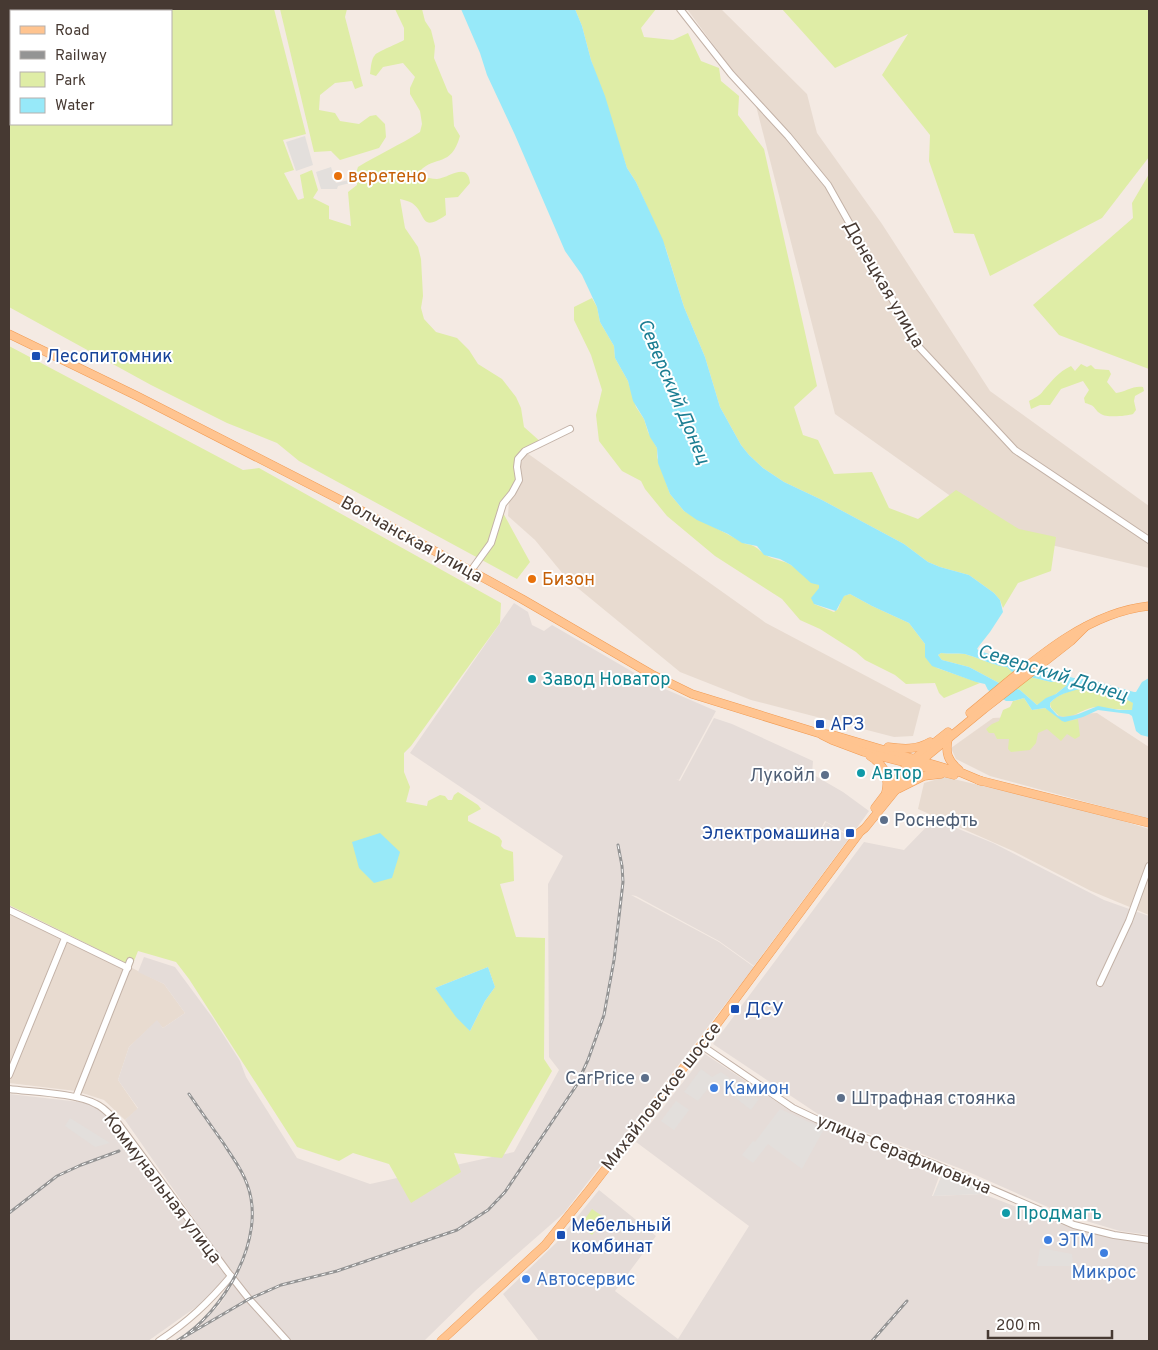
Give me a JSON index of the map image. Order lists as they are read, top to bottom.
{
  "streets": {
    "main road": ["Волчанская улица", "Михайловское шоссе"],
    "street": ["Донецкая улица", "улица Серафимовича", "Коммунальная улица"]
  },
  "crossings": [
    ["Волчанская улица", "Михайловское шоссе"],
    ["Михайловское шоссе", "улица Серафимовича"]
  ],
  "water": ["Северский Донец"],
  "places": {
    "other": [
      "веретено",
      "Бизон",
      "Завод Новатор",
      "Автор",
      "Лукойл",
      "Роснефть",
      "CarPrice",
      "Камион",
      "Штрафная стоянка",
      "Продмагъ",
      "ЭТМ",
      "Микрос",
      "Автосервис"
    ],
    "transit": [
      "Лесопитомник",
      "АРЗ",
      "Электромашина",
      "ДСУ",
      "Мебельный комбинат"
    ]
  },
  "legend": [
    "Road",
    "Railway",
    "Park",
    "Water"
  ],
  "scale_bar": "200 m"
}
